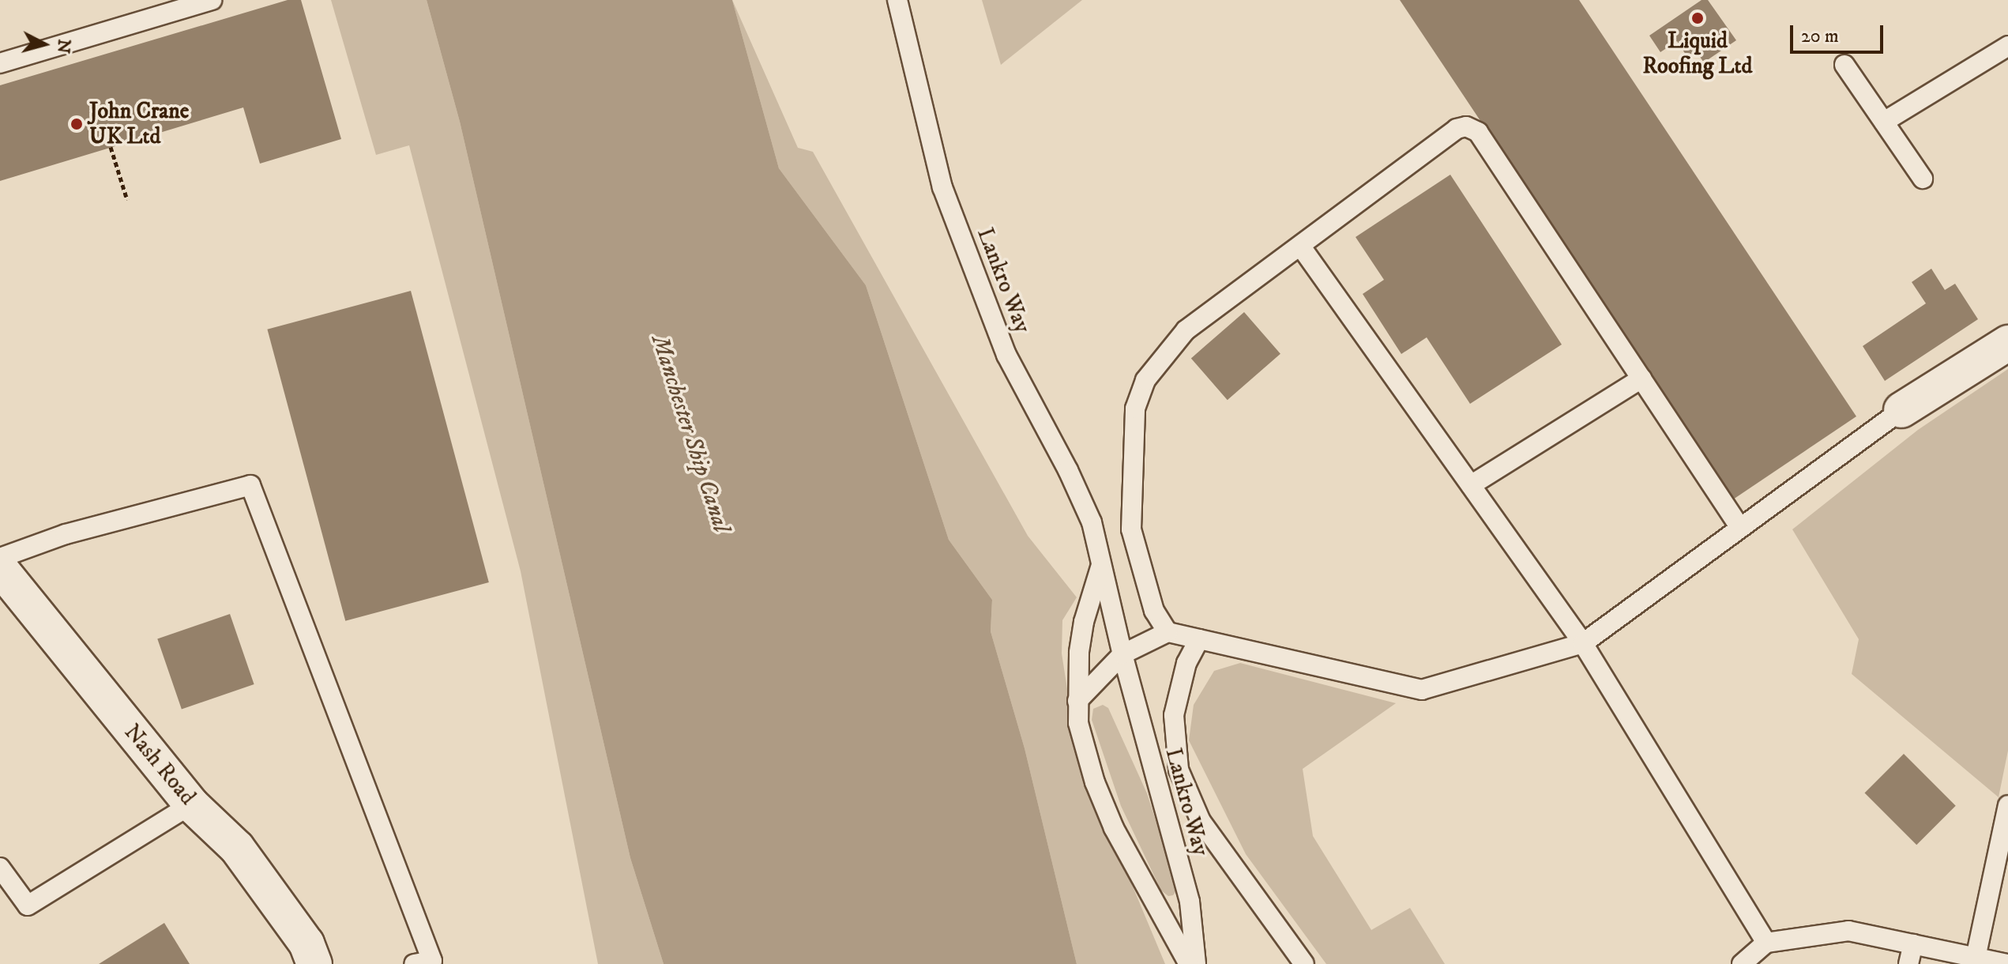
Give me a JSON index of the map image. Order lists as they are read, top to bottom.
{
  "streets": {
    "street": ["Nash Road"],
    "lane": ["Lankro Way"]
  },
  "water": ["Manchester Ship Canal"],
  "places": ["Liquid Roofing Ltd", "John Crane UK Ltd"],
  "scale_bar": "20 m",
  "north": "right"
}
